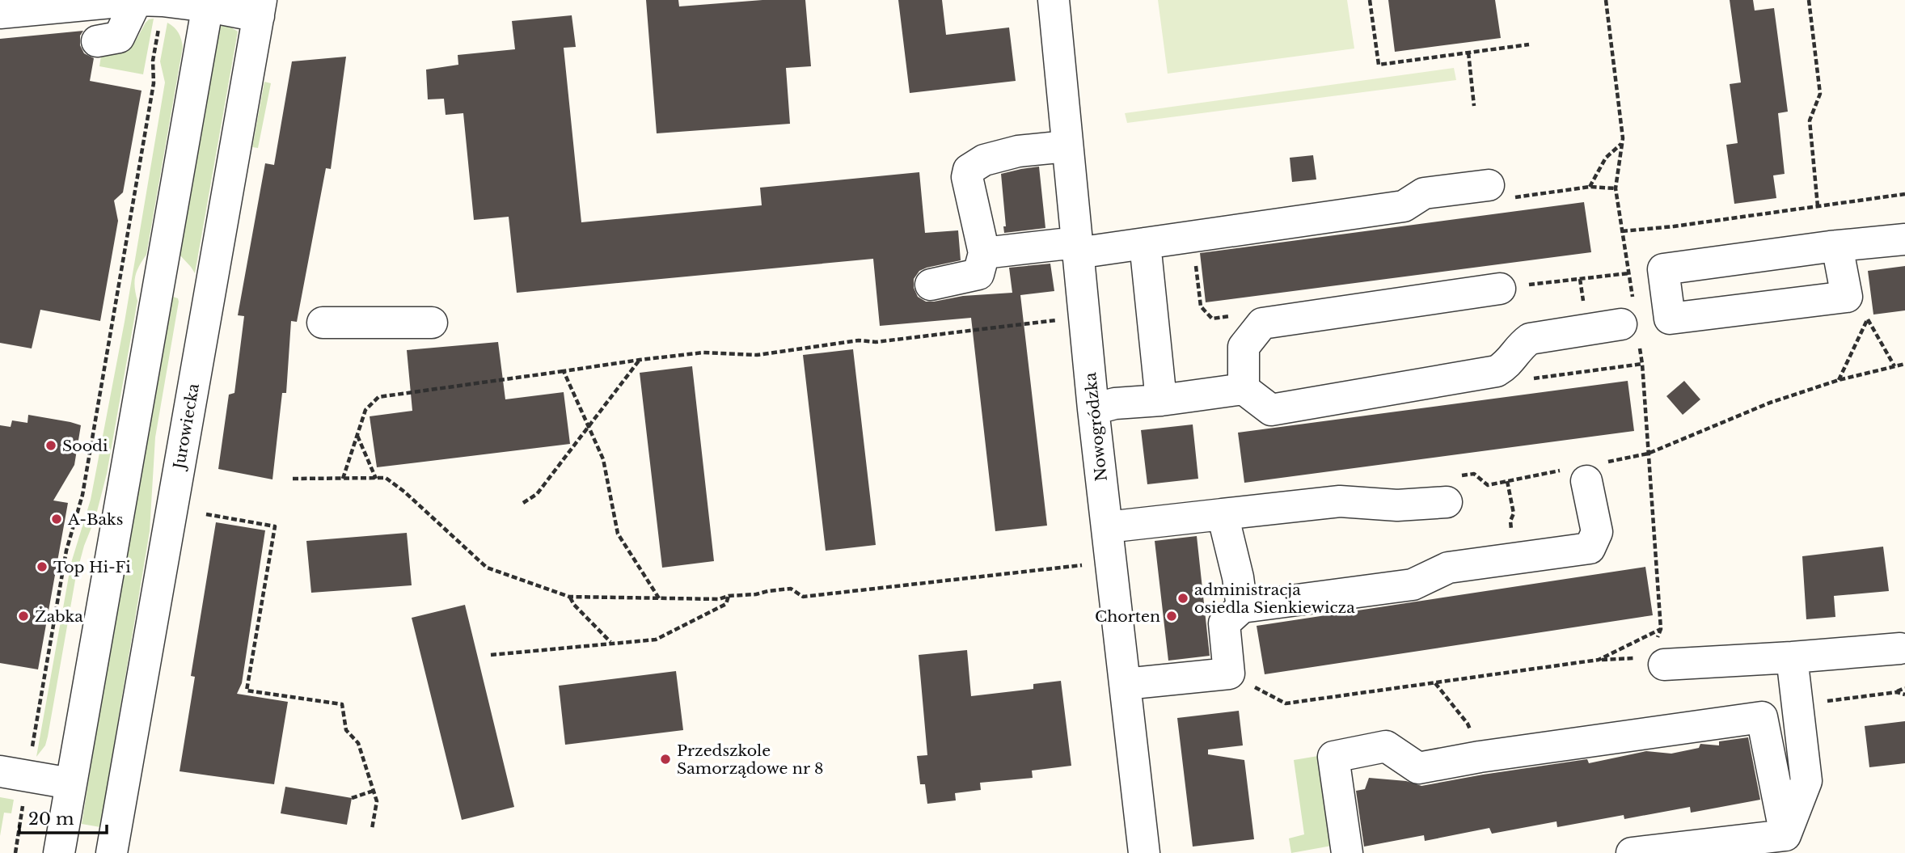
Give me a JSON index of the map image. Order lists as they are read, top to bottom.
{
  "streets": {
    "street": ["Jurowiecka", "Nowogródzka"]
  },
  "places": [
    "Soodi",
    "A-Baks",
    "Top Hi-Fi",
    "administracja osiedla Sienkiewicza",
    "Żabka",
    "Chorten",
    "Przedszkole Samorządowe nr 8"
  ],
  "scale_bar": "20 m"
}
